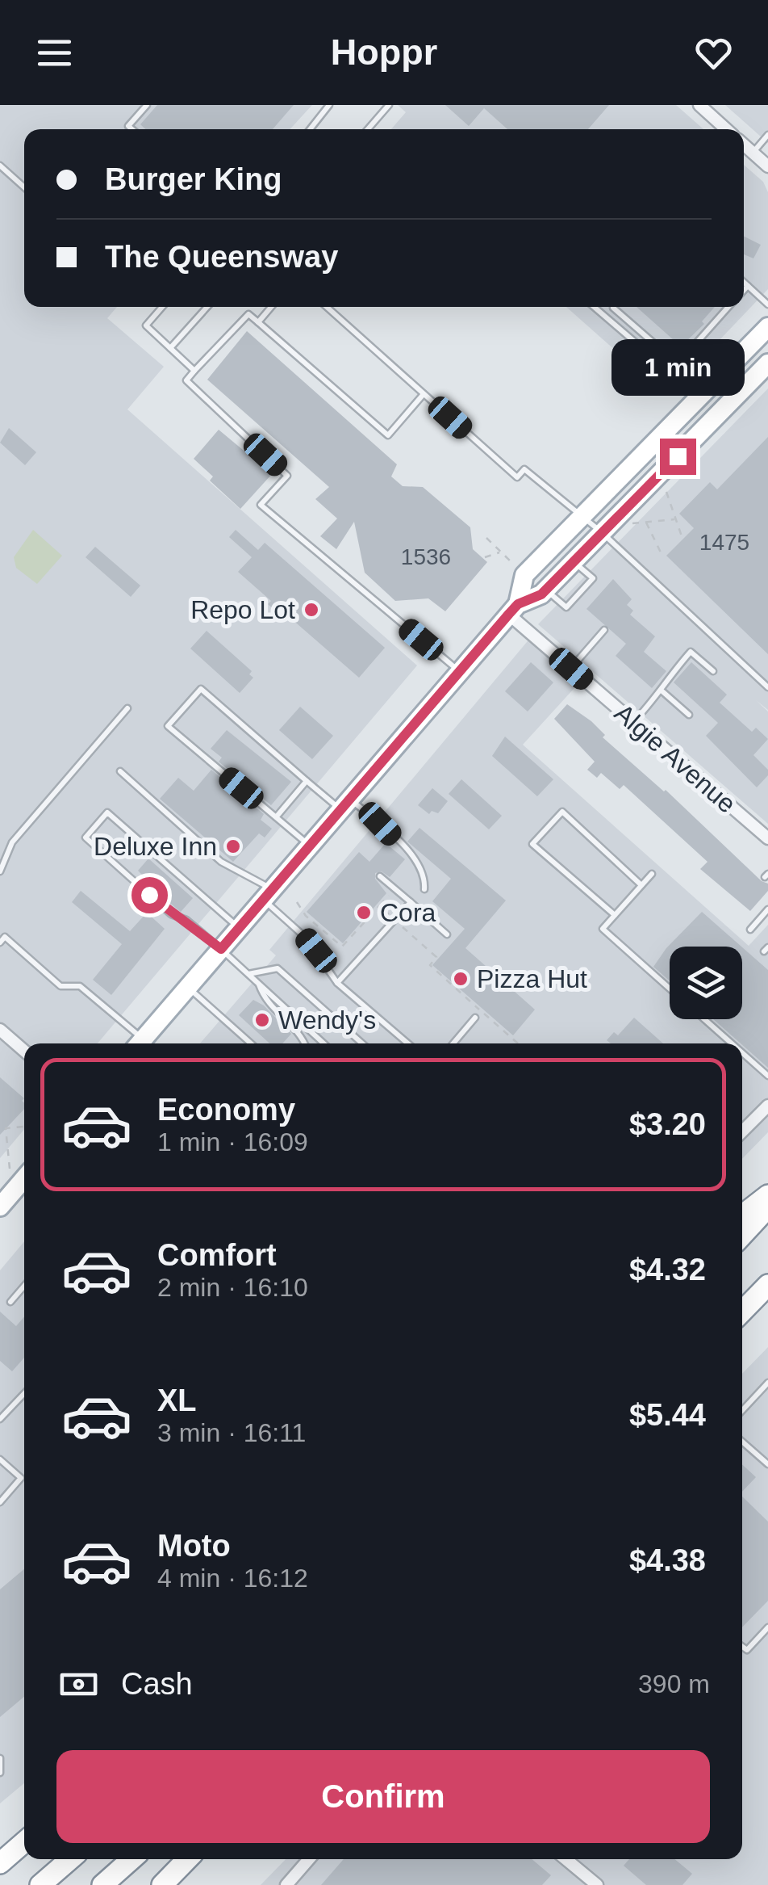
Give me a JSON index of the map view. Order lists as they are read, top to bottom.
{
  "streets": {
    "street": ["Algie Avenue"]
  },
  "places": [
    "Repo Lot",
    "Deluxe Inn",
    "Cora",
    "Pizza Hut",
    "Wendy's"
  ],
  "house_numbers": ["1475", "1536"],
  "page": {
    "header": "Hoppr",
    "banner": ["Burger King", "The Queensway"],
    "bubble": "1 min",
    "list": [
      {
        "name": "Economy",
        "note": "1 min · 16:09",
        "value": "$3.20"
      },
      {
        "name": "Comfort",
        "note": "2 min · 16:10",
        "value": "$4.32"
      },
      {
        "name": "XL",
        "note": "3 min · 16:11",
        "value": "$5.44"
      },
      {
        "name": "Moto",
        "note": "4 min · 16:12",
        "value": "$4.38"
      }
    ],
    "pay": ["Cash", "390 m"],
    "buttons": "Confirm"
  }
}
